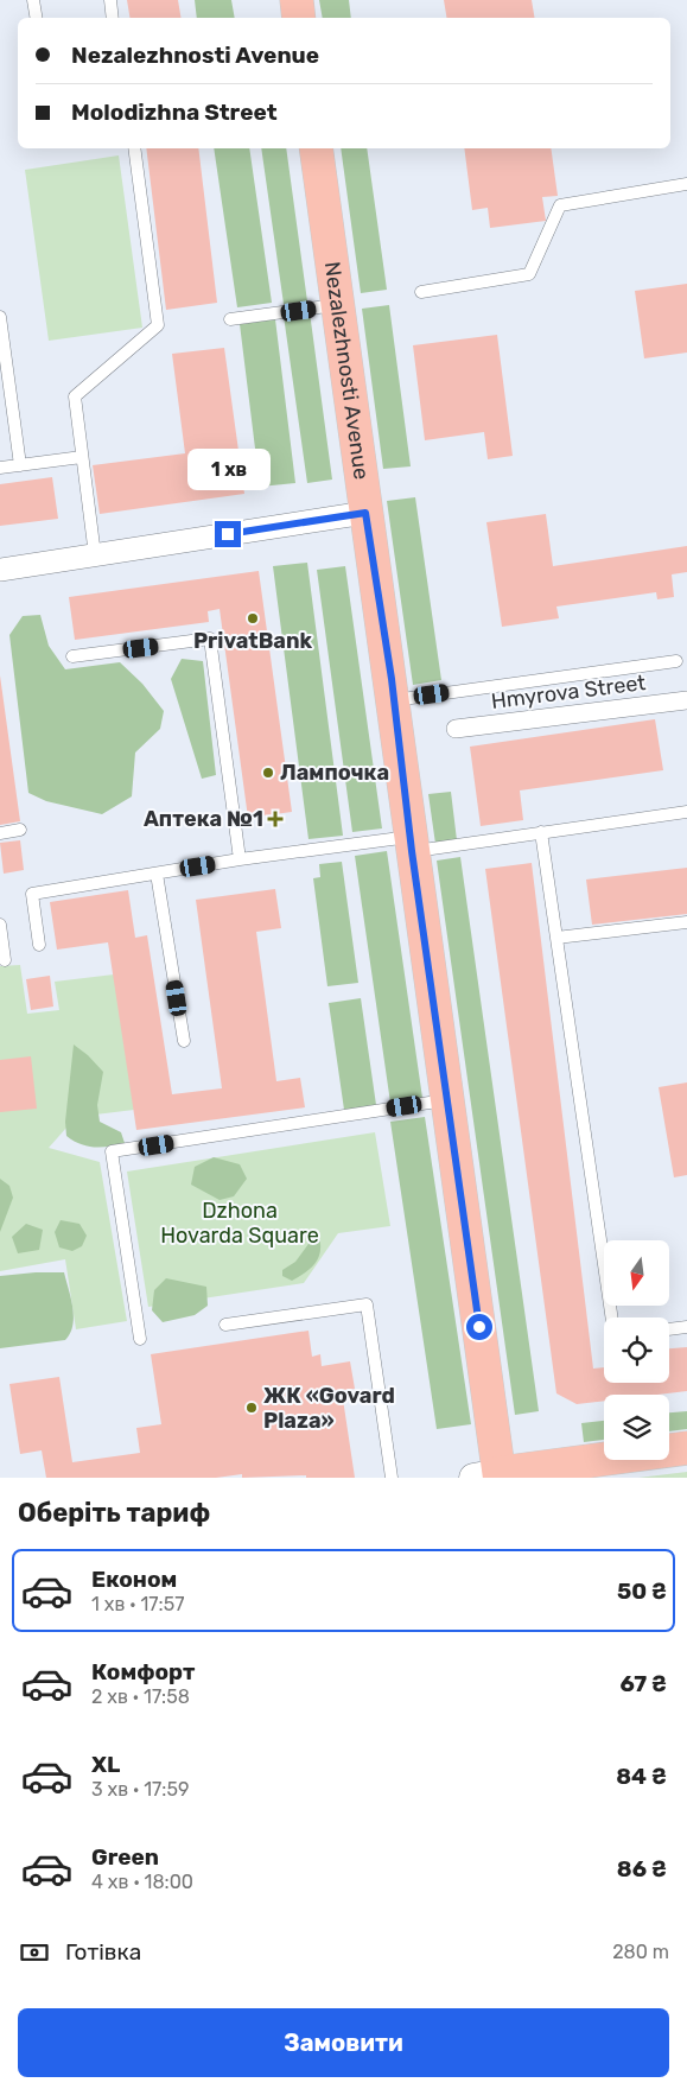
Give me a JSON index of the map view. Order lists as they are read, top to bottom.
{
  "streets": {
    "main road": ["Nezalezhnosti Avenue"],
    "street": ["Hmyrova Street"]
  },
  "parks": ["Dzhona Hovarda Square"],
  "places": {
    "other": ["PrivatBank", "Лампочка", "ЖК «Govard Plaza»"],
    "health": ["Аптека №1"]
  },
  "north": "bottom",
  "page": {
    "banner": ["Nezalezhnosti Avenue", "Molodizhna Street"],
    "bubble": "1 хв",
    "heading": "Оберіть тариф",
    "list": [
      {
        "name": "Економ",
        "note": "1 хв · 17:57",
        "value": "50 ₴"
      },
      {
        "name": "Комфорт",
        "note": "2 хв · 17:58",
        "value": "67 ₴"
      },
      {
        "name": "XL",
        "note": "3 хв · 17:59",
        "value": "84 ₴"
      },
      {
        "name": "Green",
        "note": "4 хв · 18:00",
        "value": "86 ₴"
      }
    ],
    "pay": ["Готівка", "280 m"],
    "buttons": "Замовити"
  }
}
